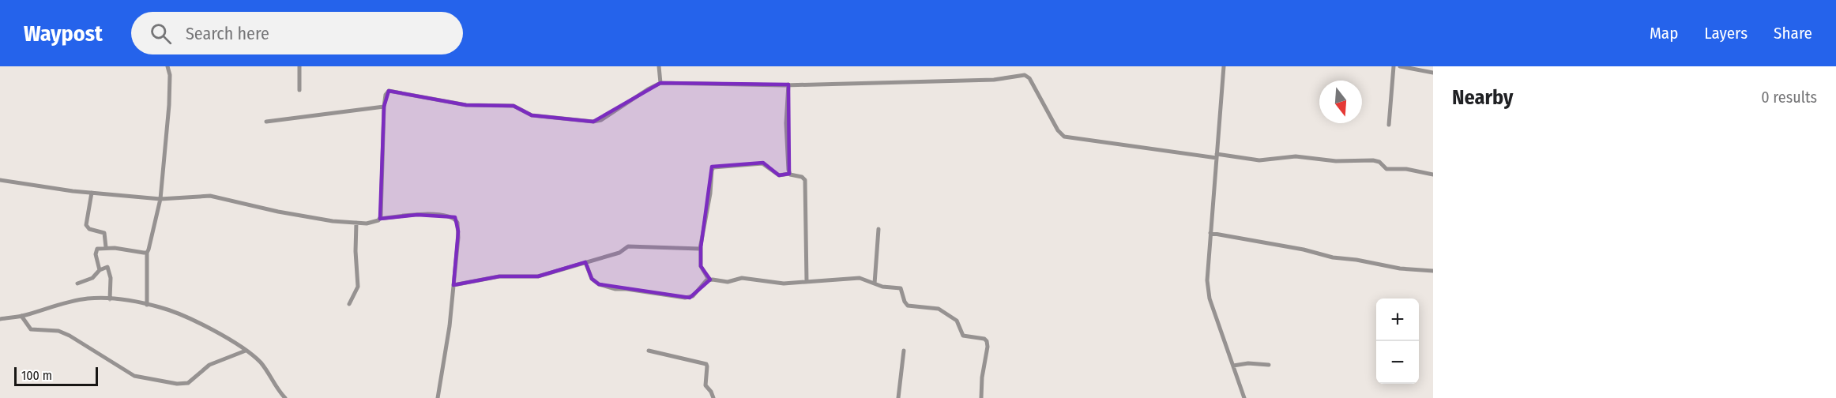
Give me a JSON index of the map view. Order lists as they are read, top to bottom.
{
  "scale_bar": "100 m",
  "north": "bottom",
  "page": {
    "header": "Waypost",
    "search": "Search here",
    "nav": ["Map", "Layers", "Share"],
    "heading": ["Nearby", "0 results"],
    "map_buttons": ["+", "−"],
    "scale": "100 m"
  }
}
